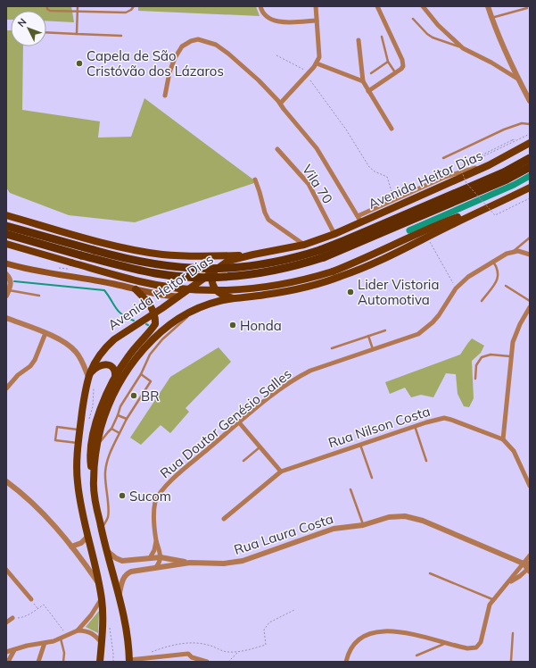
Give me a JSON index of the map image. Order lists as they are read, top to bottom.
{
  "streets": {
    "main road": ["Avenida Heitor Dias"],
    "street": [
      "Vila 70",
      "Rua Doutor Genésio Salles",
      "Rua Nilson Costa",
      "Rua Laura Costa"
    ]
  },
  "crossings": [
    ["Avenida Heitor Dias", "Vila 70"],
    ["Rua Doutor Genésio Salles", "Rua Laura Costa"]
  ],
  "places": [
    "Capela de São Cristóvão dos Lázaros",
    "Lider Vistoria Automotiva",
    "Honda",
    "BR",
    "Sucom"
  ],
  "north": "top left"
}
